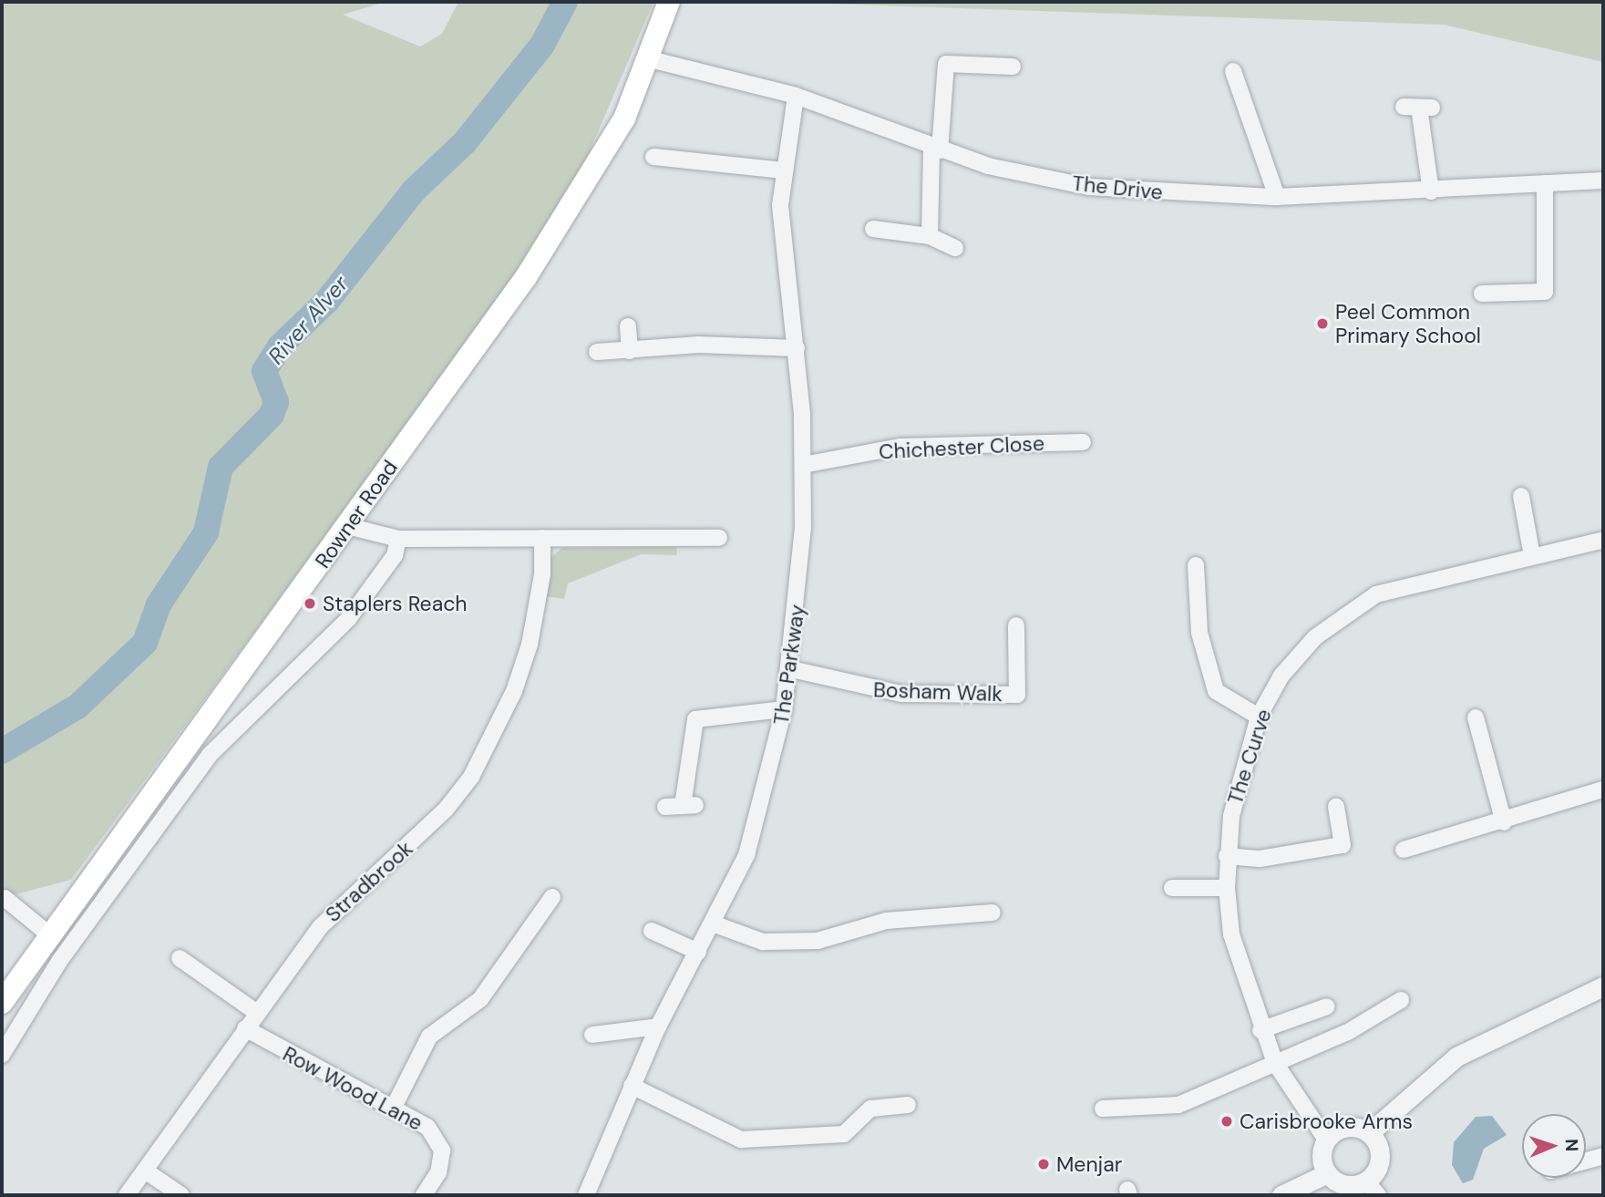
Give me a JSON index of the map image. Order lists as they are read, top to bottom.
{
  "streets": {
    "main road": ["Rowner Road"],
    "street": [
      "The Drive",
      "Chichester Close",
      "The Parkway",
      "Bosham Walk",
      "The Curve",
      "Stradbrook",
      "Row Wood Lane"
    ]
  },
  "crossings": [
    ["The Drive", "Rowner Road"],
    ["The Drive", "The Parkway"],
    ["Chichester Close", "The Parkway"],
    ["The Parkway", "Bosham Walk"],
    ["Stradbrook", "Row Wood Lane"]
  ],
  "water": ["River Alver"],
  "places": [
    "Peel Common Primary School",
    "Staplers Reach",
    "Carisbrooke Arms",
    "Menjar"
  ],
  "north": "right"
}
